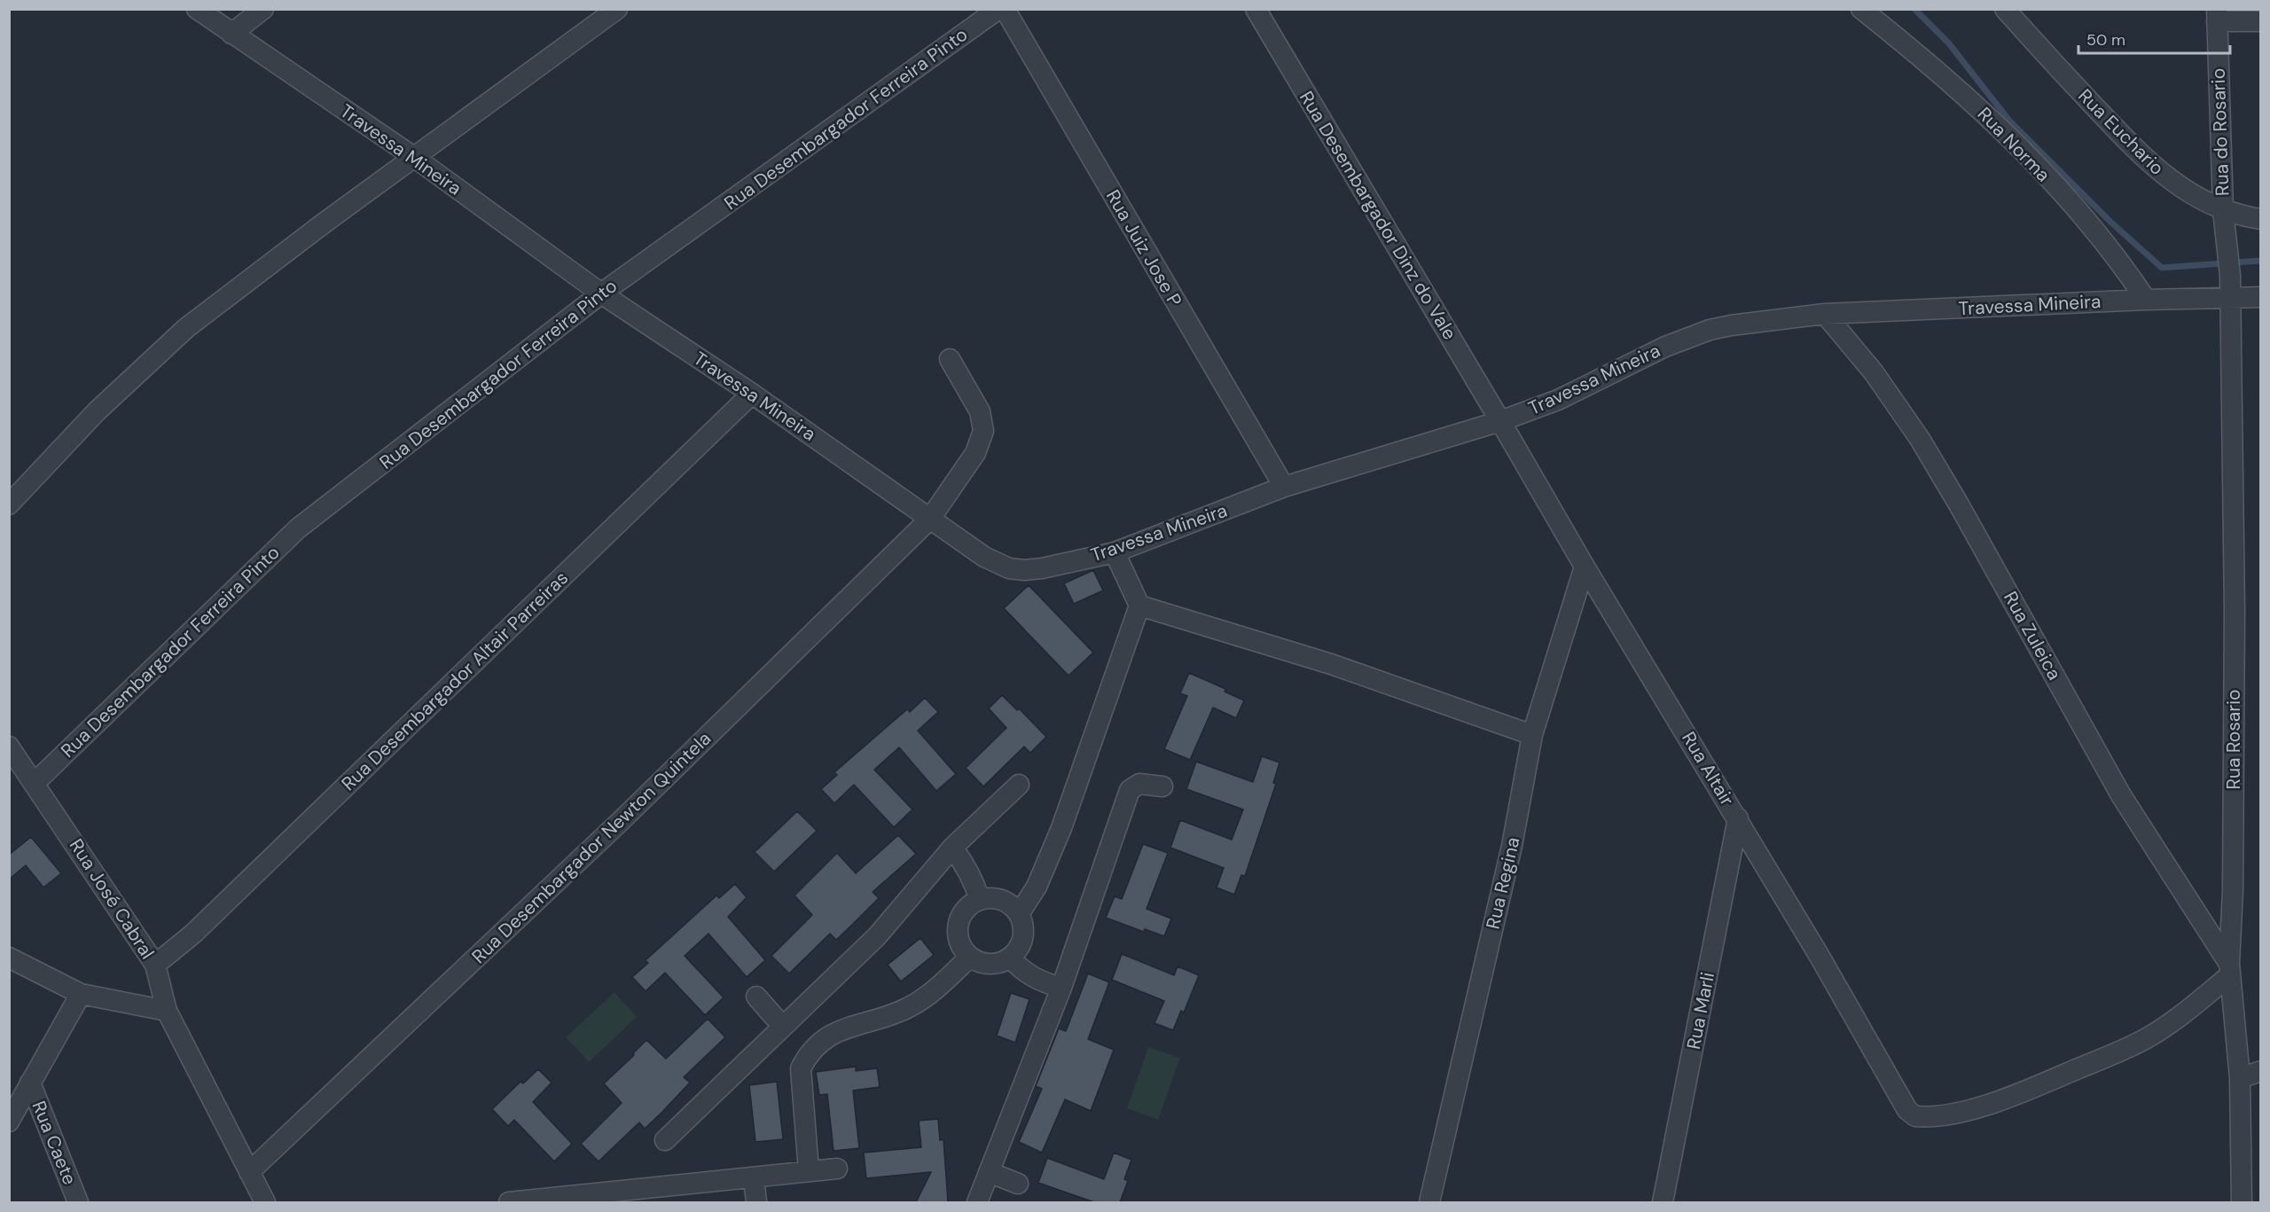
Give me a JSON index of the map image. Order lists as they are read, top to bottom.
{
  "streets": {
    "street": [
      "Rua Desembargador Ferreira Pinto",
      "Rua Euchario",
      "Rua do Rosario",
      "Rua Norma",
      "Travessa Mineira",
      "Rua Desembargador Dinz do Vale",
      "Rua Juiz Jose P",
      "Rua Zuleica",
      "Rua Desembargador Altair Parreiras",
      "Rua Rosario",
      "Rua Altair",
      "Rua Desembargador Newton Quintela",
      "Rua Regina",
      "Rua José Cabral",
      "Rua Marli",
      "Rua Caete"
    ]
  },
  "crossings": [
    ["Rua Desembargador Ferreira Pinto", "Travessa Mineira"],
    ["Rua Desembargador Ferreira Pinto", "Rua José Cabral"],
    ["Rua Euchario", "Rua do Rosario"],
    ["Rua do Rosario", "Rua Rosario"],
    ["Rua Norma", "Travessa Mineira"],
    ["Travessa Mineira", "Rua Desembargador Dinz do Vale"],
    ["Travessa Mineira", "Rua Juiz Jose P"],
    ["Travessa Mineira", "Rua Zuleica"],
    ["Travessa Mineira", "Rua Desembargador Altair Parreiras"],
    ["Travessa Mineira", "Rua Rosario"],
    ["Travessa Mineira", "Rua Altair"],
    ["Travessa Mineira", "Rua Desembargador Newton Quintela"],
    ["Rua Desembargador Dinz do Vale", "Rua Altair"],
    ["Rua Zuleica", "Rua Rosario"],
    ["Rua Zuleica", "Rua Altair"],
    ["Rua Desembargador Altair Parreiras", "Rua José Cabral"],
    ["Rua Rosario", "Rua Altair"],
    ["Rua Altair", "Rua Regina"],
    ["Rua Altair", "Rua Marli"],
    ["Rua Desembargador Newton Quintela", "Rua José Cabral"]
  ],
  "scale_bar": "50 m"
}
